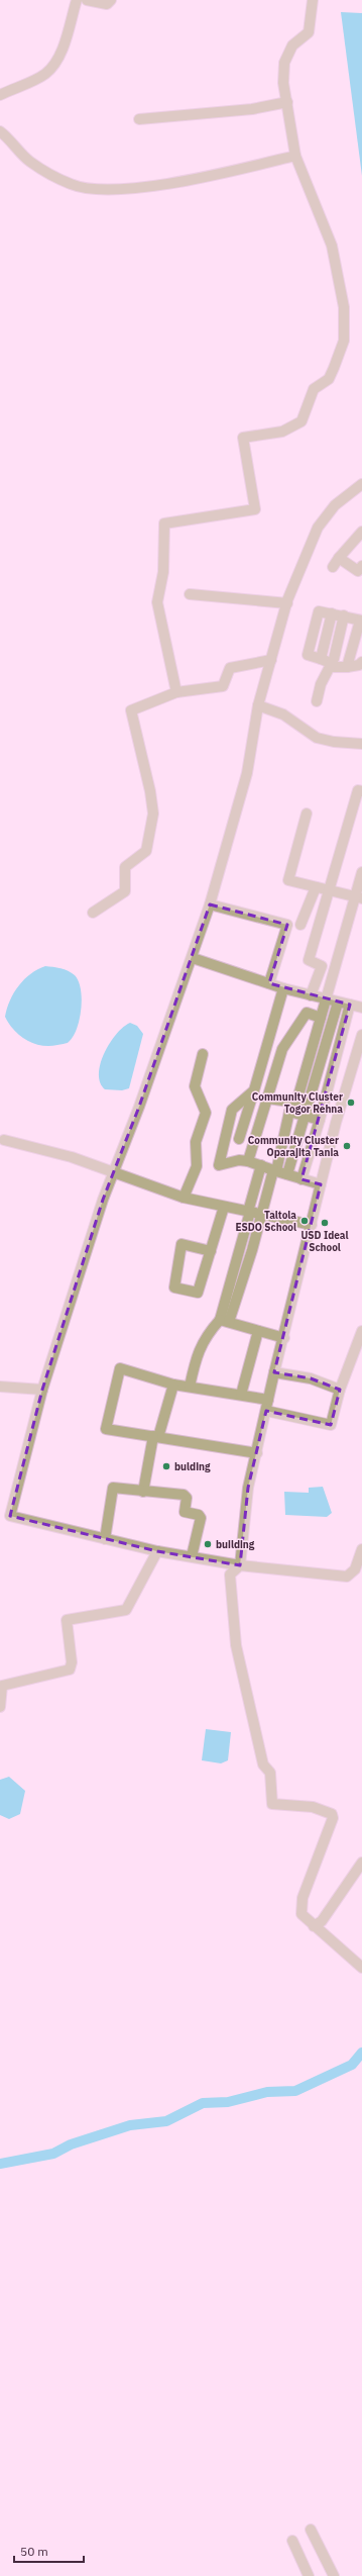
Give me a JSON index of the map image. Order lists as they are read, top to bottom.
{
  "places": [
    "Community Cluster Togor Rehna",
    "Community Cluster Oparajita Tania",
    "Taltola ESDO School",
    "USD Ideal School",
    "bulding",
    "building"
  ],
  "scale_bar": "50 m"
}
